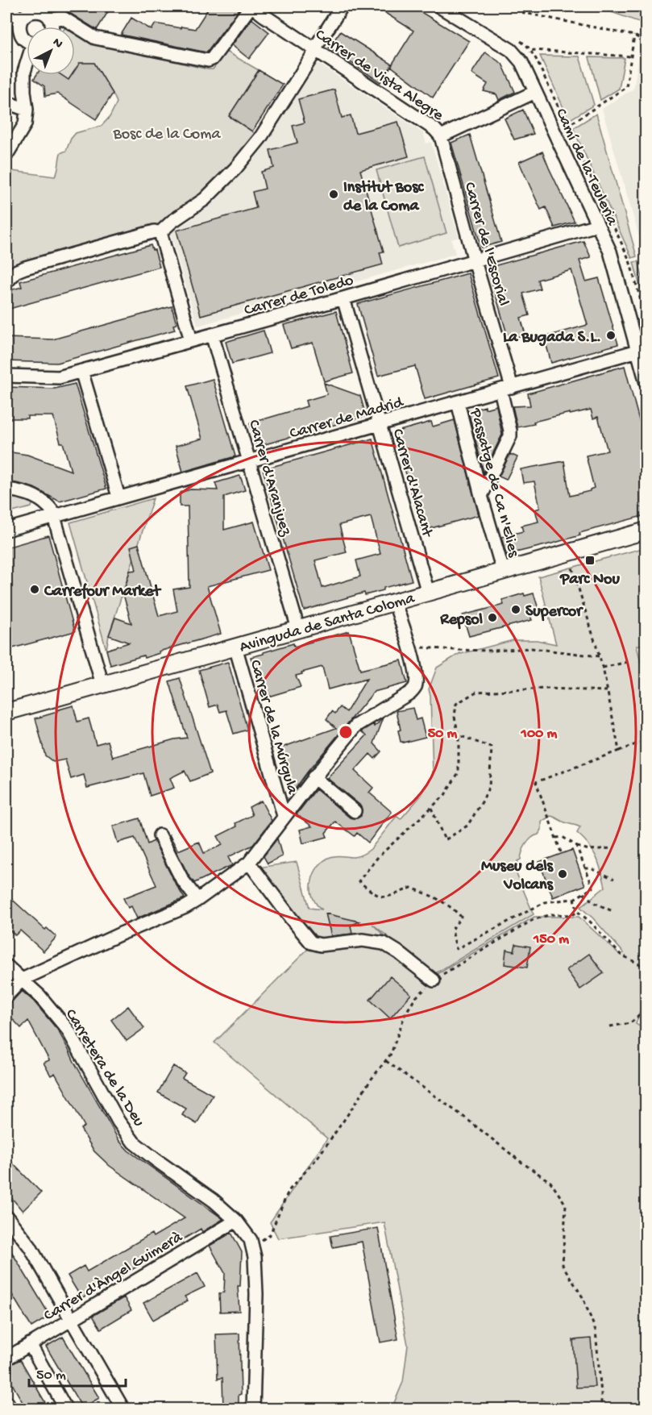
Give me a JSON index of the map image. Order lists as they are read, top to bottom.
{
  "streets": {
    "main road": ["Avinguda de Santa Coloma"],
    "street": [
      "Carrer de Vista Alegre",
      "Camí de la Teuleria",
      "Carrer de l'Escorial",
      "Carrer de Toledo",
      "Carrer de Madrid",
      "Carrer d'Aranjuez",
      "Carrer d'Alacant",
      "Passatge de Ca n'Elies",
      "Carrer de la Múrgula",
      "Carretera de la Deu",
      "Carrer d'Àngel Guimerà"
    ]
  },
  "crossings": [
    ["Carrer de Vista Alegre", "Carrer de l'Escorial"],
    ["Camí de la Teuleria", "Carrer de Toledo"],
    ["Camí de la Teuleria", "Carrer de Madrid"],
    ["Carrer de l'Escorial", "Carrer de Toledo"],
    ["Carrer de l'Escorial", "Carrer de Madrid"],
    ["Carrer de l'Escorial", "Passatge de Ca n'Elies"],
    ["Carrer de Toledo", "Carrer d'Aranjuez"],
    ["Carrer de Toledo", "Carrer d'Alacant"],
    ["Carrer de Madrid", "Carrer d'Aranjuez"],
    ["Carrer de Madrid", "Carrer d'Alacant"],
    ["Carrer de Madrid", "Passatge de Ca n'Elies"],
    ["Carrer d'Aranjuez", "Avinguda de Santa Coloma"],
    ["Carrer d'Alacant", "Avinguda de Santa Coloma"],
    ["Passatge de Ca n'Elies", "Avinguda de Santa Coloma"],
    ["Avinguda de Santa Coloma", "Carrer de la Múrgula"],
    ["Carretera de la Deu", "Carrer d'Àngel Guimerà"]
  ],
  "parks": ["Bosc de la Coma"],
  "places": {
    "other": [
      "Institut Bosc de la Coma",
      "La Bugada S.L.",
      "Carrefour Market",
      "Supercor",
      "Repsol",
      "Museu dels Volcans"
    ],
    "transit": ["Parc Nou"]
  },
  "scale_bar": "50 m",
  "north": "top right",
  "rings": ["50 m", "100 m", "150 m"]
}
